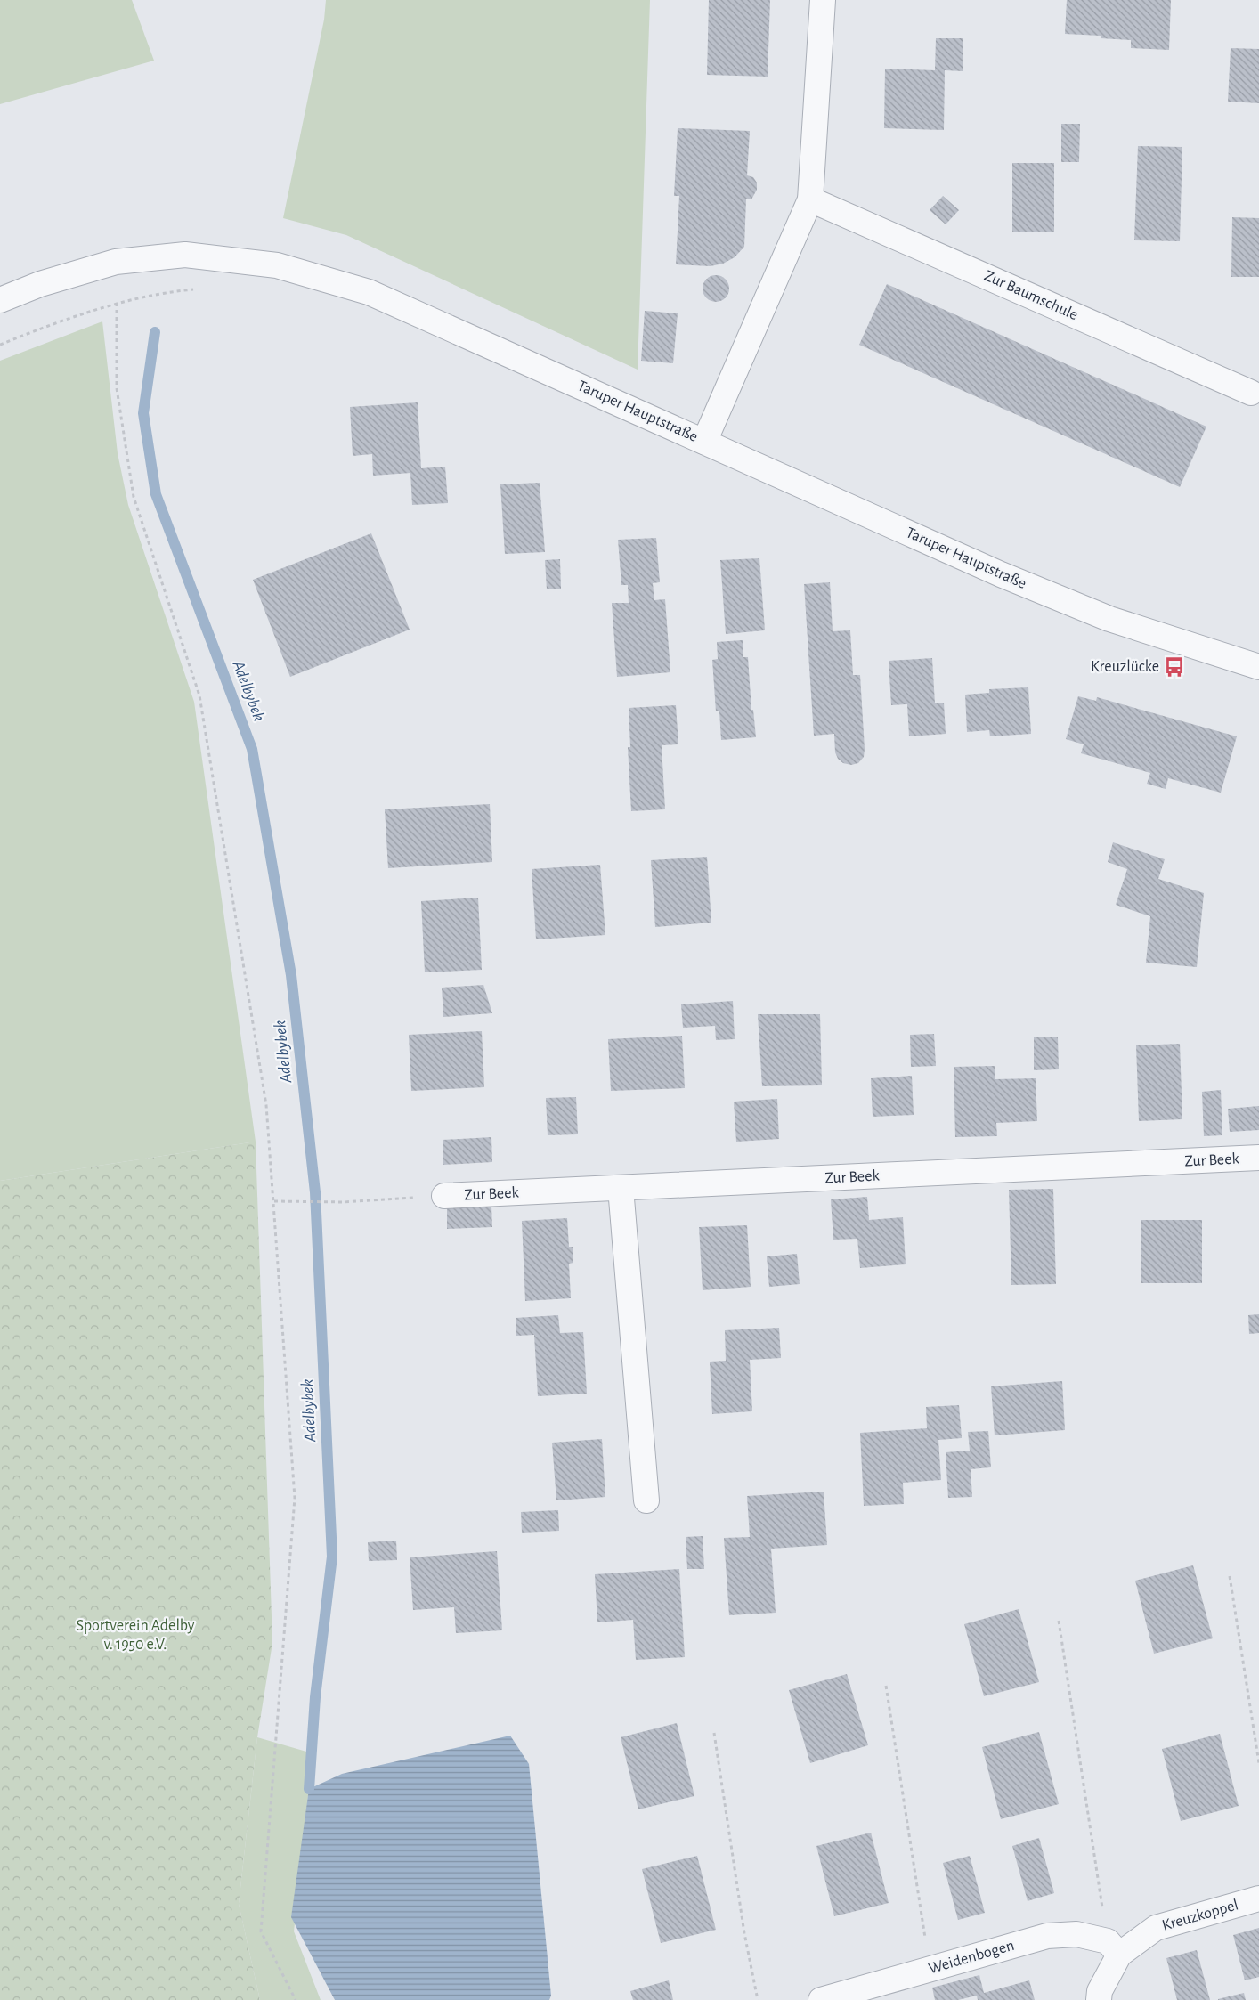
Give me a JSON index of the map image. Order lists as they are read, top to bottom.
{
  "streets": {
    "street": [
      "Zur Baumschule",
      "Taruper Hauptstraße",
      "Zur Beek",
      "Kreuzkoppel",
      "Weidenbogen"
    ]
  },
  "crossings": [
    ["Kreuzkoppel", "Weidenbogen"]
  ],
  "water": ["Adelbybek"],
  "parks": ["Sportverein Adelby v. 1950 e.V."],
  "places": {
    "bus stop": ["Kreuzlücke"]
  }
}
